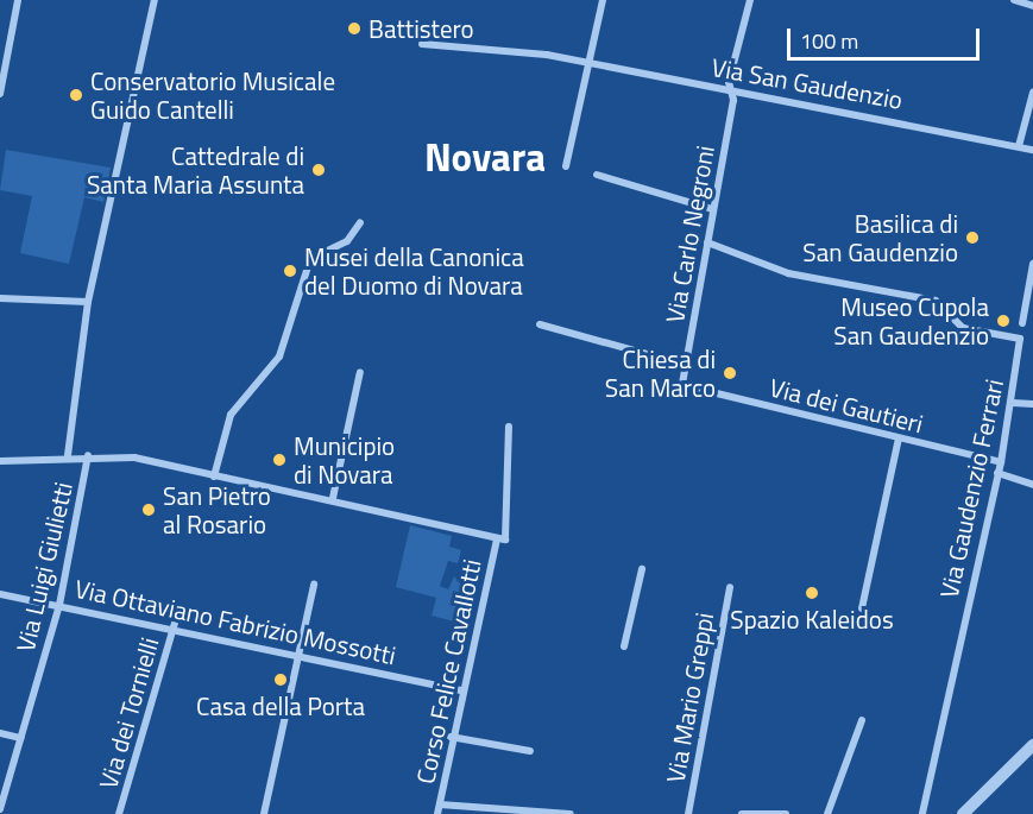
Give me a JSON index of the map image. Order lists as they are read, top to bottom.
{
  "streets": {
    "street": [
      "Via San Gaudenzio",
      "Via Carlo Negroni",
      "Via dei Gautieri",
      "Via Gaudenzio Ferrari",
      "Via Luigi Giulietti",
      "Via Ottaviano Fabrizio Mossotti",
      "Corso Felice Cavallotti",
      "Via Mario Greppi",
      "Via dei Tornielli"
    ]
  },
  "crossings": [
    ["Via San Gaudenzio", "Via Carlo Negroni"],
    ["Via Carlo Negroni", "Via dei Gautieri"],
    ["Via Carlo Negroni", "Via Gaudenzio Ferrari"],
    ["Via dei Gautieri", "Via Gaudenzio Ferrari"],
    ["Via Luigi Giulietti", "Via Ottaviano Fabrizio Mossotti"],
    ["Via Ottaviano Fabrizio Mossotti", "Corso Felice Cavallotti"],
    ["Via Ottaviano Fabrizio Mossotti", "Via dei Tornielli"]
  ],
  "districts": ["Novara"],
  "places": [
    "Battistero",
    "Conservatorio Musicale Guido Cantelli",
    "Cattedrale di Santa Maria Assunta",
    "Basilica di San Gaudenzio",
    "Musei della Canonica del Duomo di Novara",
    "Museo Cupola San Gaudenzio",
    "Chiesa di San Marco",
    "Municipio di Novara",
    "San Pietro al Rosario",
    "Spazio Kaleidos",
    "Casa della Porta"
  ],
  "scale_bar": "100 m"
}
